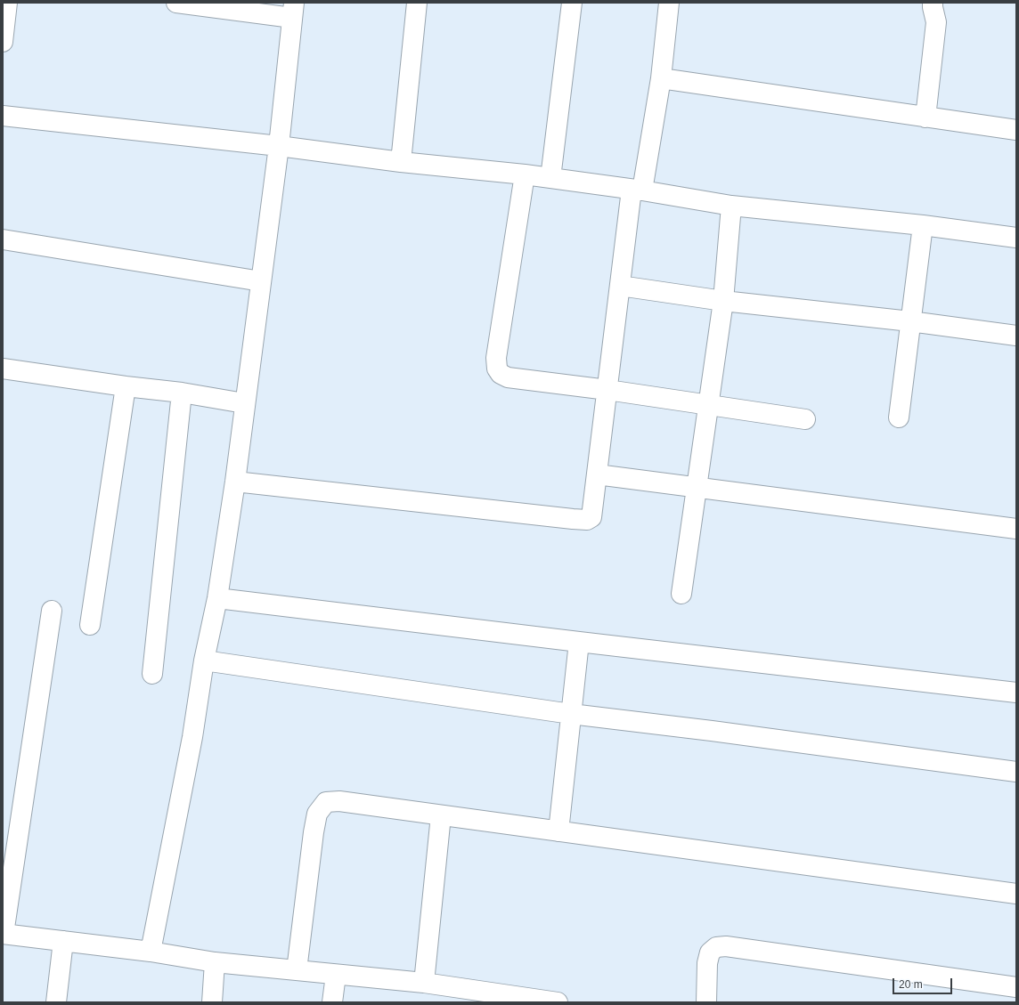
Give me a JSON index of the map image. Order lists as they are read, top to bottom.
{
  "scale_bar": "20 m"
}
